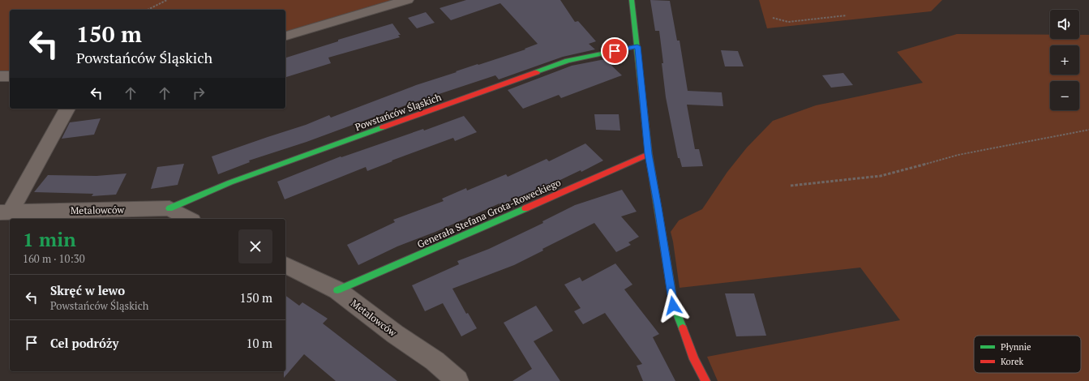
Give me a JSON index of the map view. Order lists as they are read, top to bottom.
{
  "streets": {
    "street": ["Powstańców Śląskich", "Metalowców", "Generała Stefana Grota-Roweckiego"]
  },
  "crossings": [
    ["Powstańców Śląskich", "Metalowców"],
    ["Metalowców", "Generała Stefana Grota-Roweckiego"]
  ],
  "legend": ["Płynnie", "Korek"],
  "page": {
    "map_buttons": ["+", "−"],
    "turn": ["150 m", "Powstańców Śląskich"],
    "heading": ["1 min", "160 m · 10:30"],
    "list": [
      {
        "name": "Skręć w lewo",
        "note": "Powstańców Śląskich",
        "value": "150 m"
      },
      {
        "name": "Cel podróży",
        "value": "10 m"
      }
    ]
  }
}
